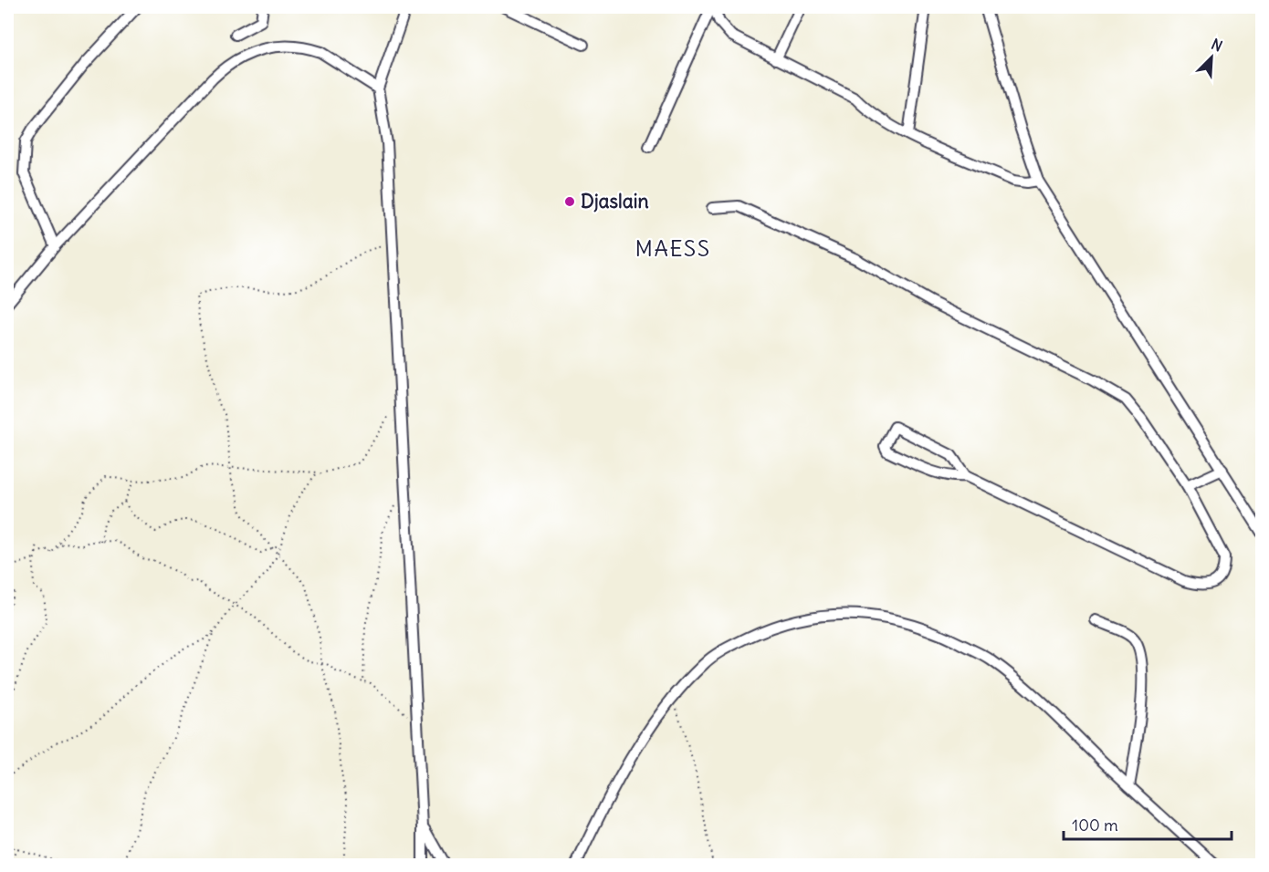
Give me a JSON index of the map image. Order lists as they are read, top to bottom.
{
  "districts": ["MAESS"],
  "places": ["Djaslain"],
  "scale_bar": "100 m",
  "north": "top right"
}
